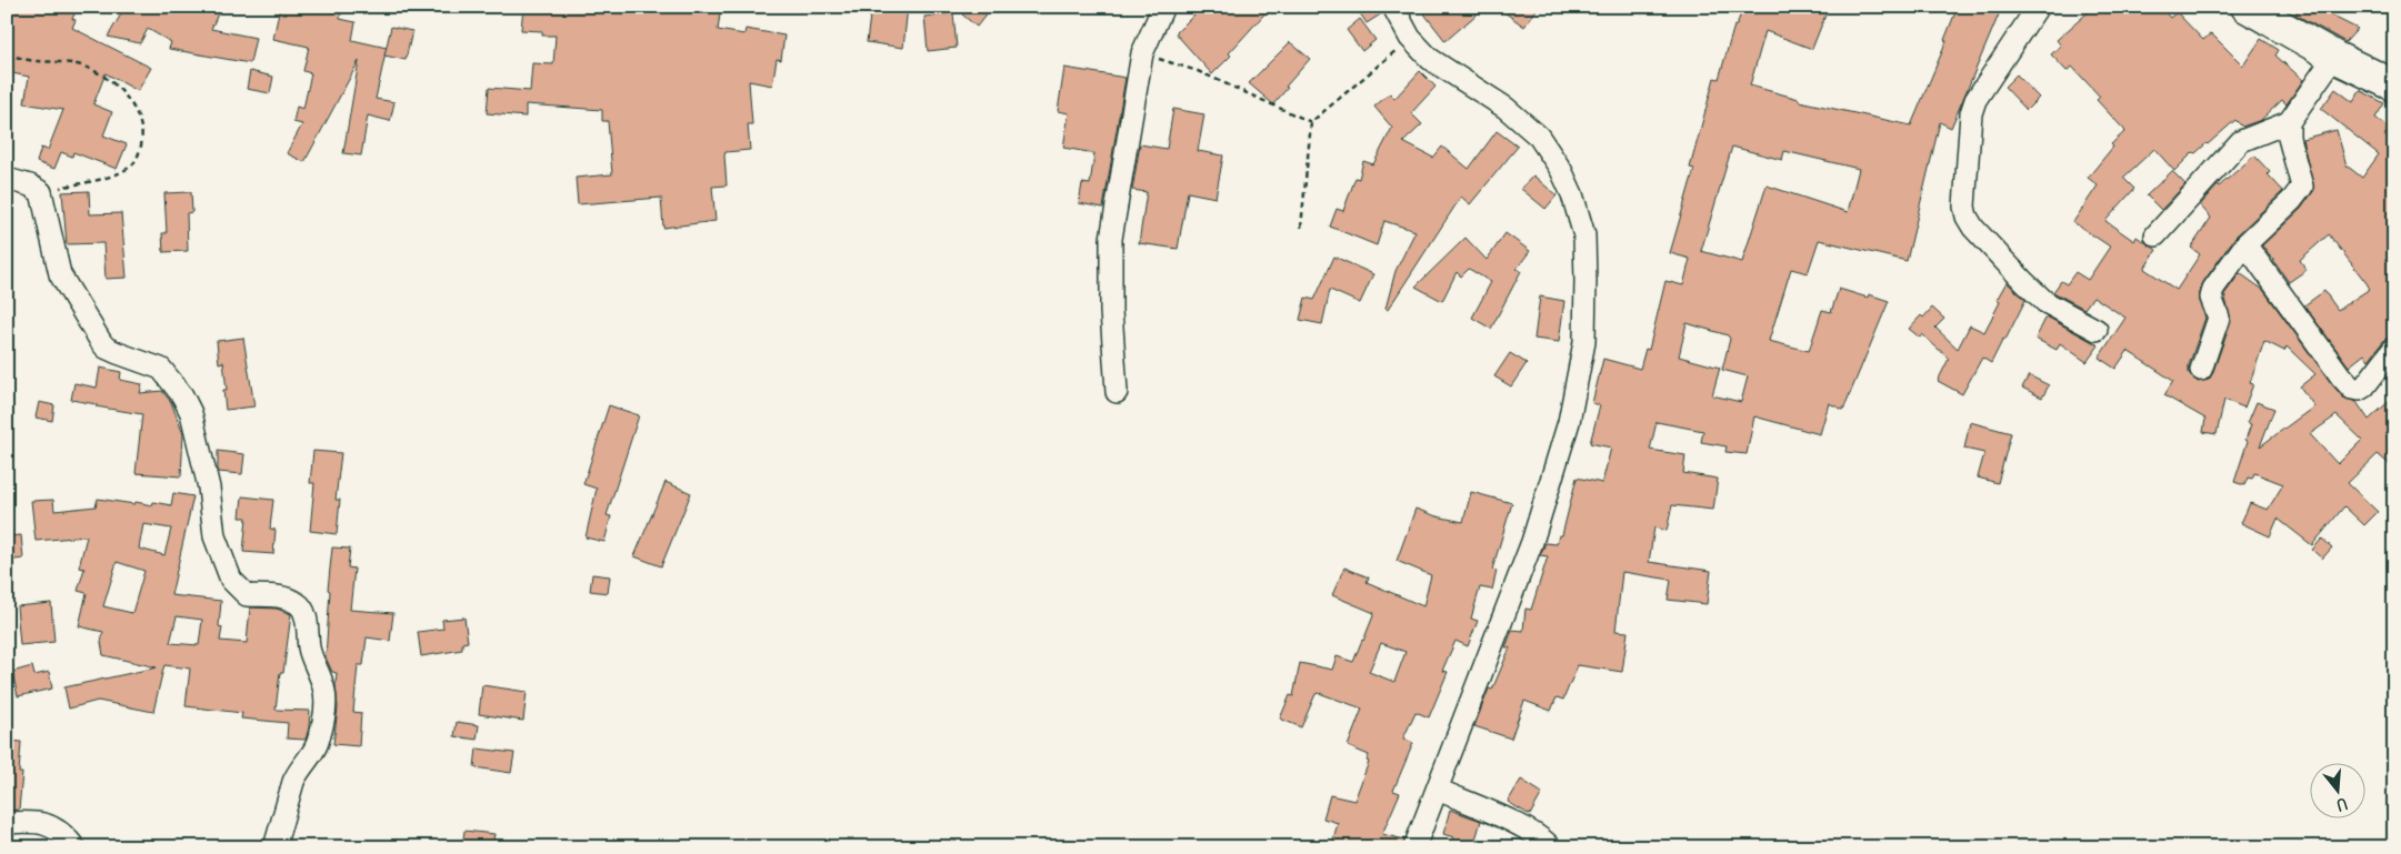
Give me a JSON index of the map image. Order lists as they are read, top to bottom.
{
  "north": "bottom"
}
